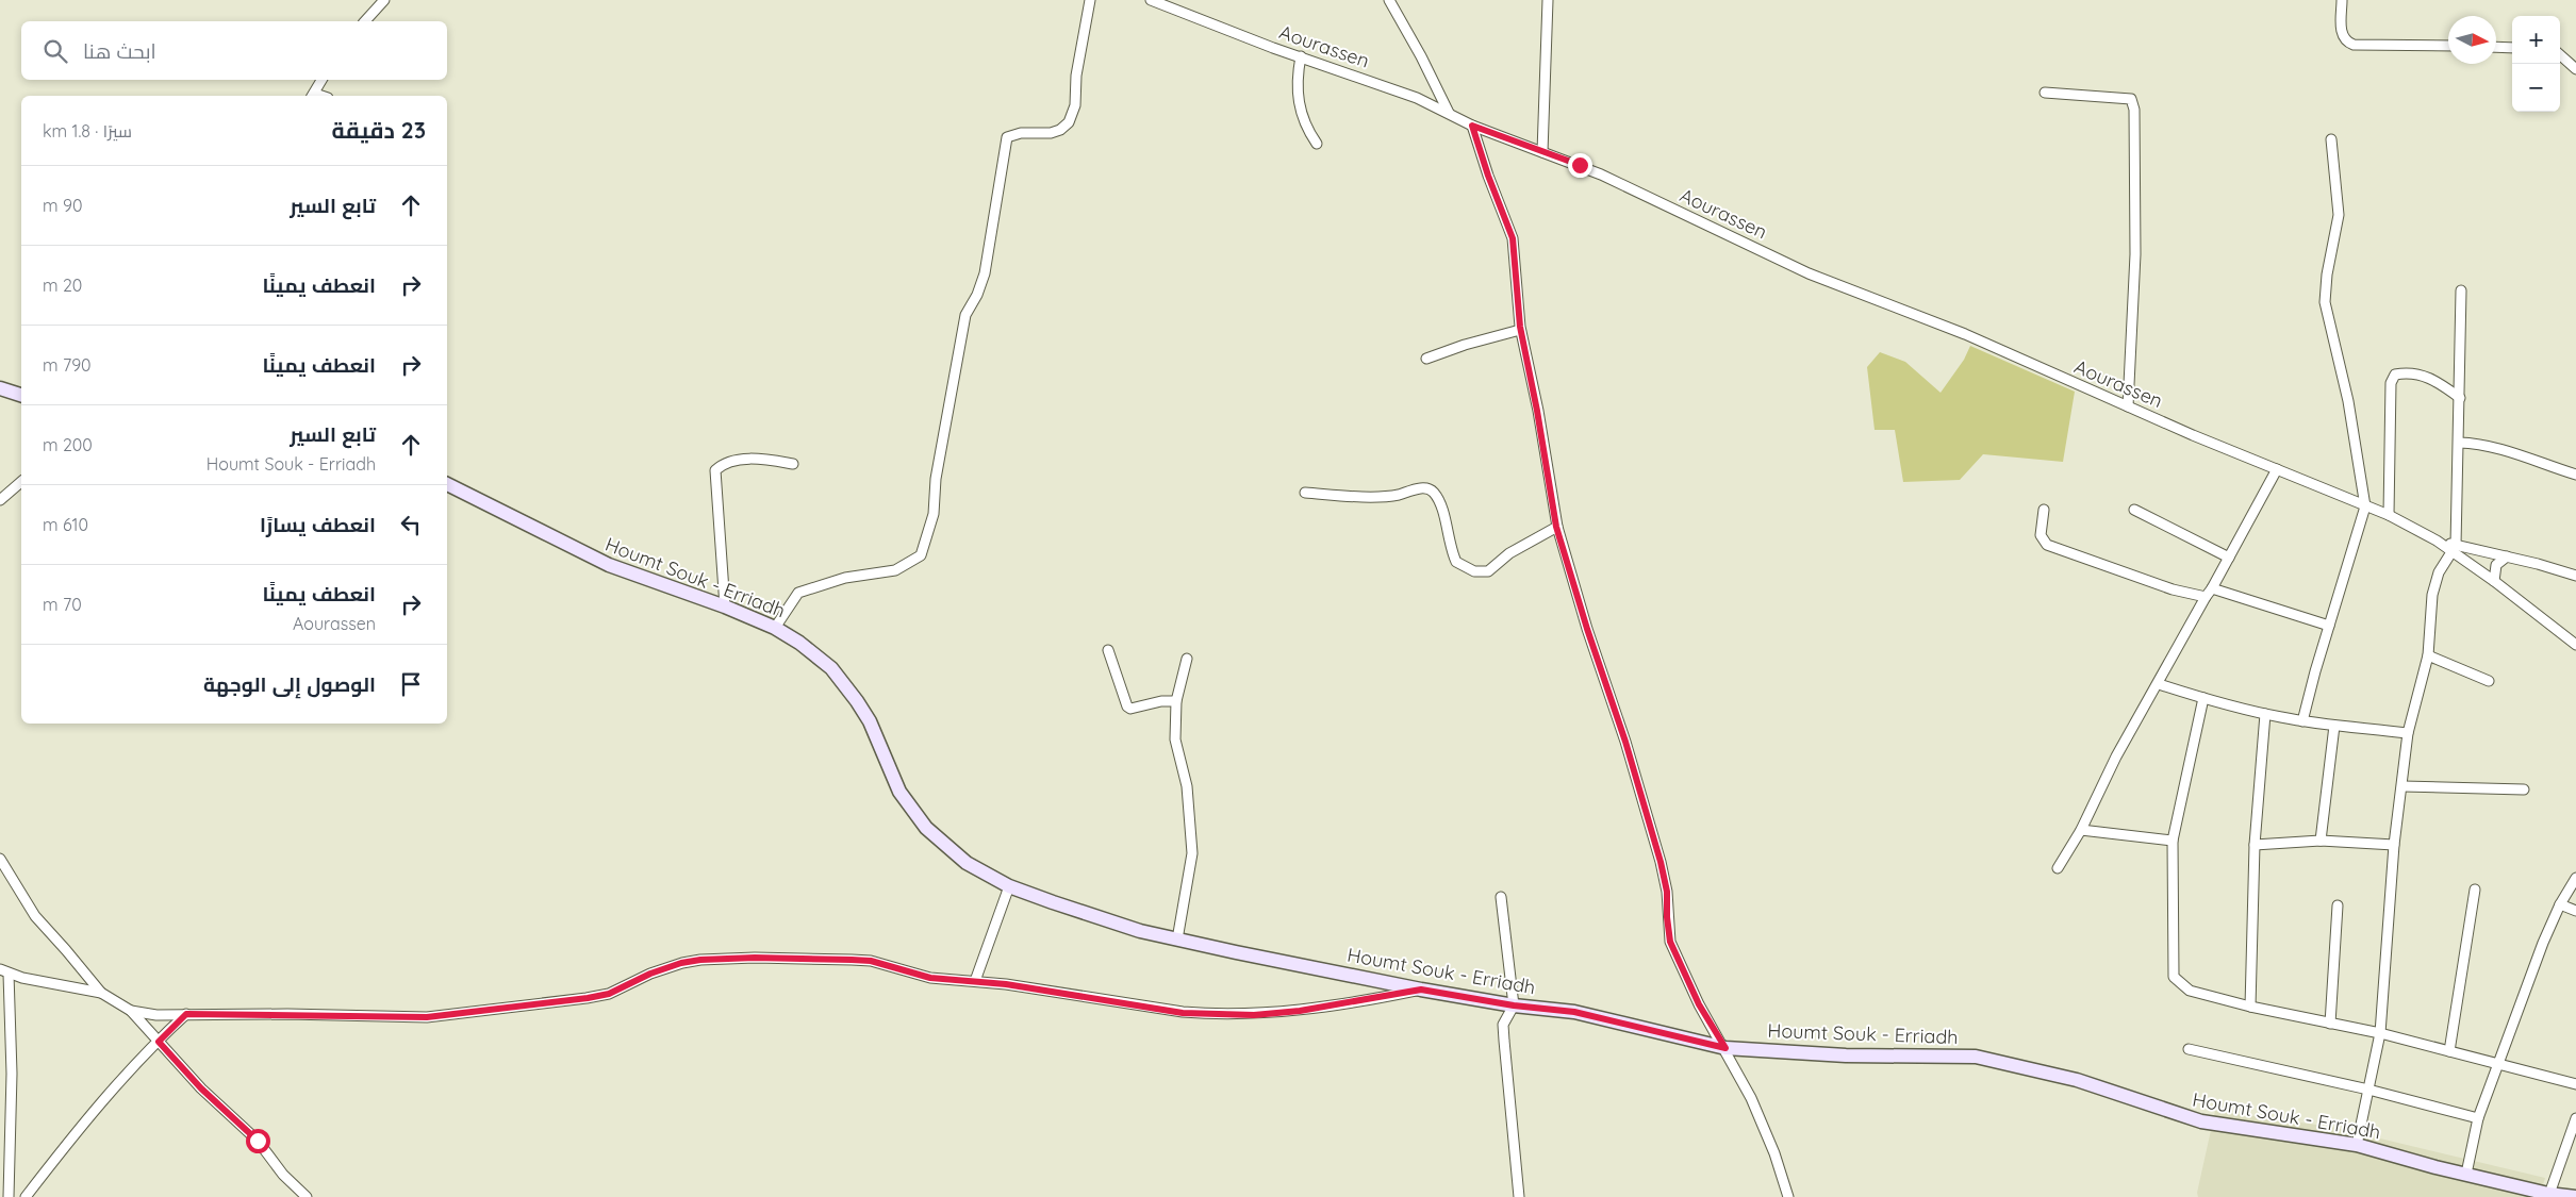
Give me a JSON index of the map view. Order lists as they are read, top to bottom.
{
  "streets": {
    "street": ["Aourassen", "Houmt Souk - Erriadh"]
  },
  "north": "right",
  "page": {
    "map_buttons": ["+", "−"],
    "search": "ابحث هنا",
    "heading": ["23 دقيقة", "سيرًا · 1.8 km"],
    "list": [
      ["تابع السير", "90 m"],
      ["انعطف يمينًا", "20 m"],
      ["انعطف يمينًا", "790 m"],
      ["تابع السير", "Houmt Souk - Erriadh", "200 m"],
      ["انعطف يسارًا", "610 m"],
      ["انعطف يمينًا", "Aourassen", "70 m"],
      "الوصول إلى الوجهة"
    ]
  }
}
